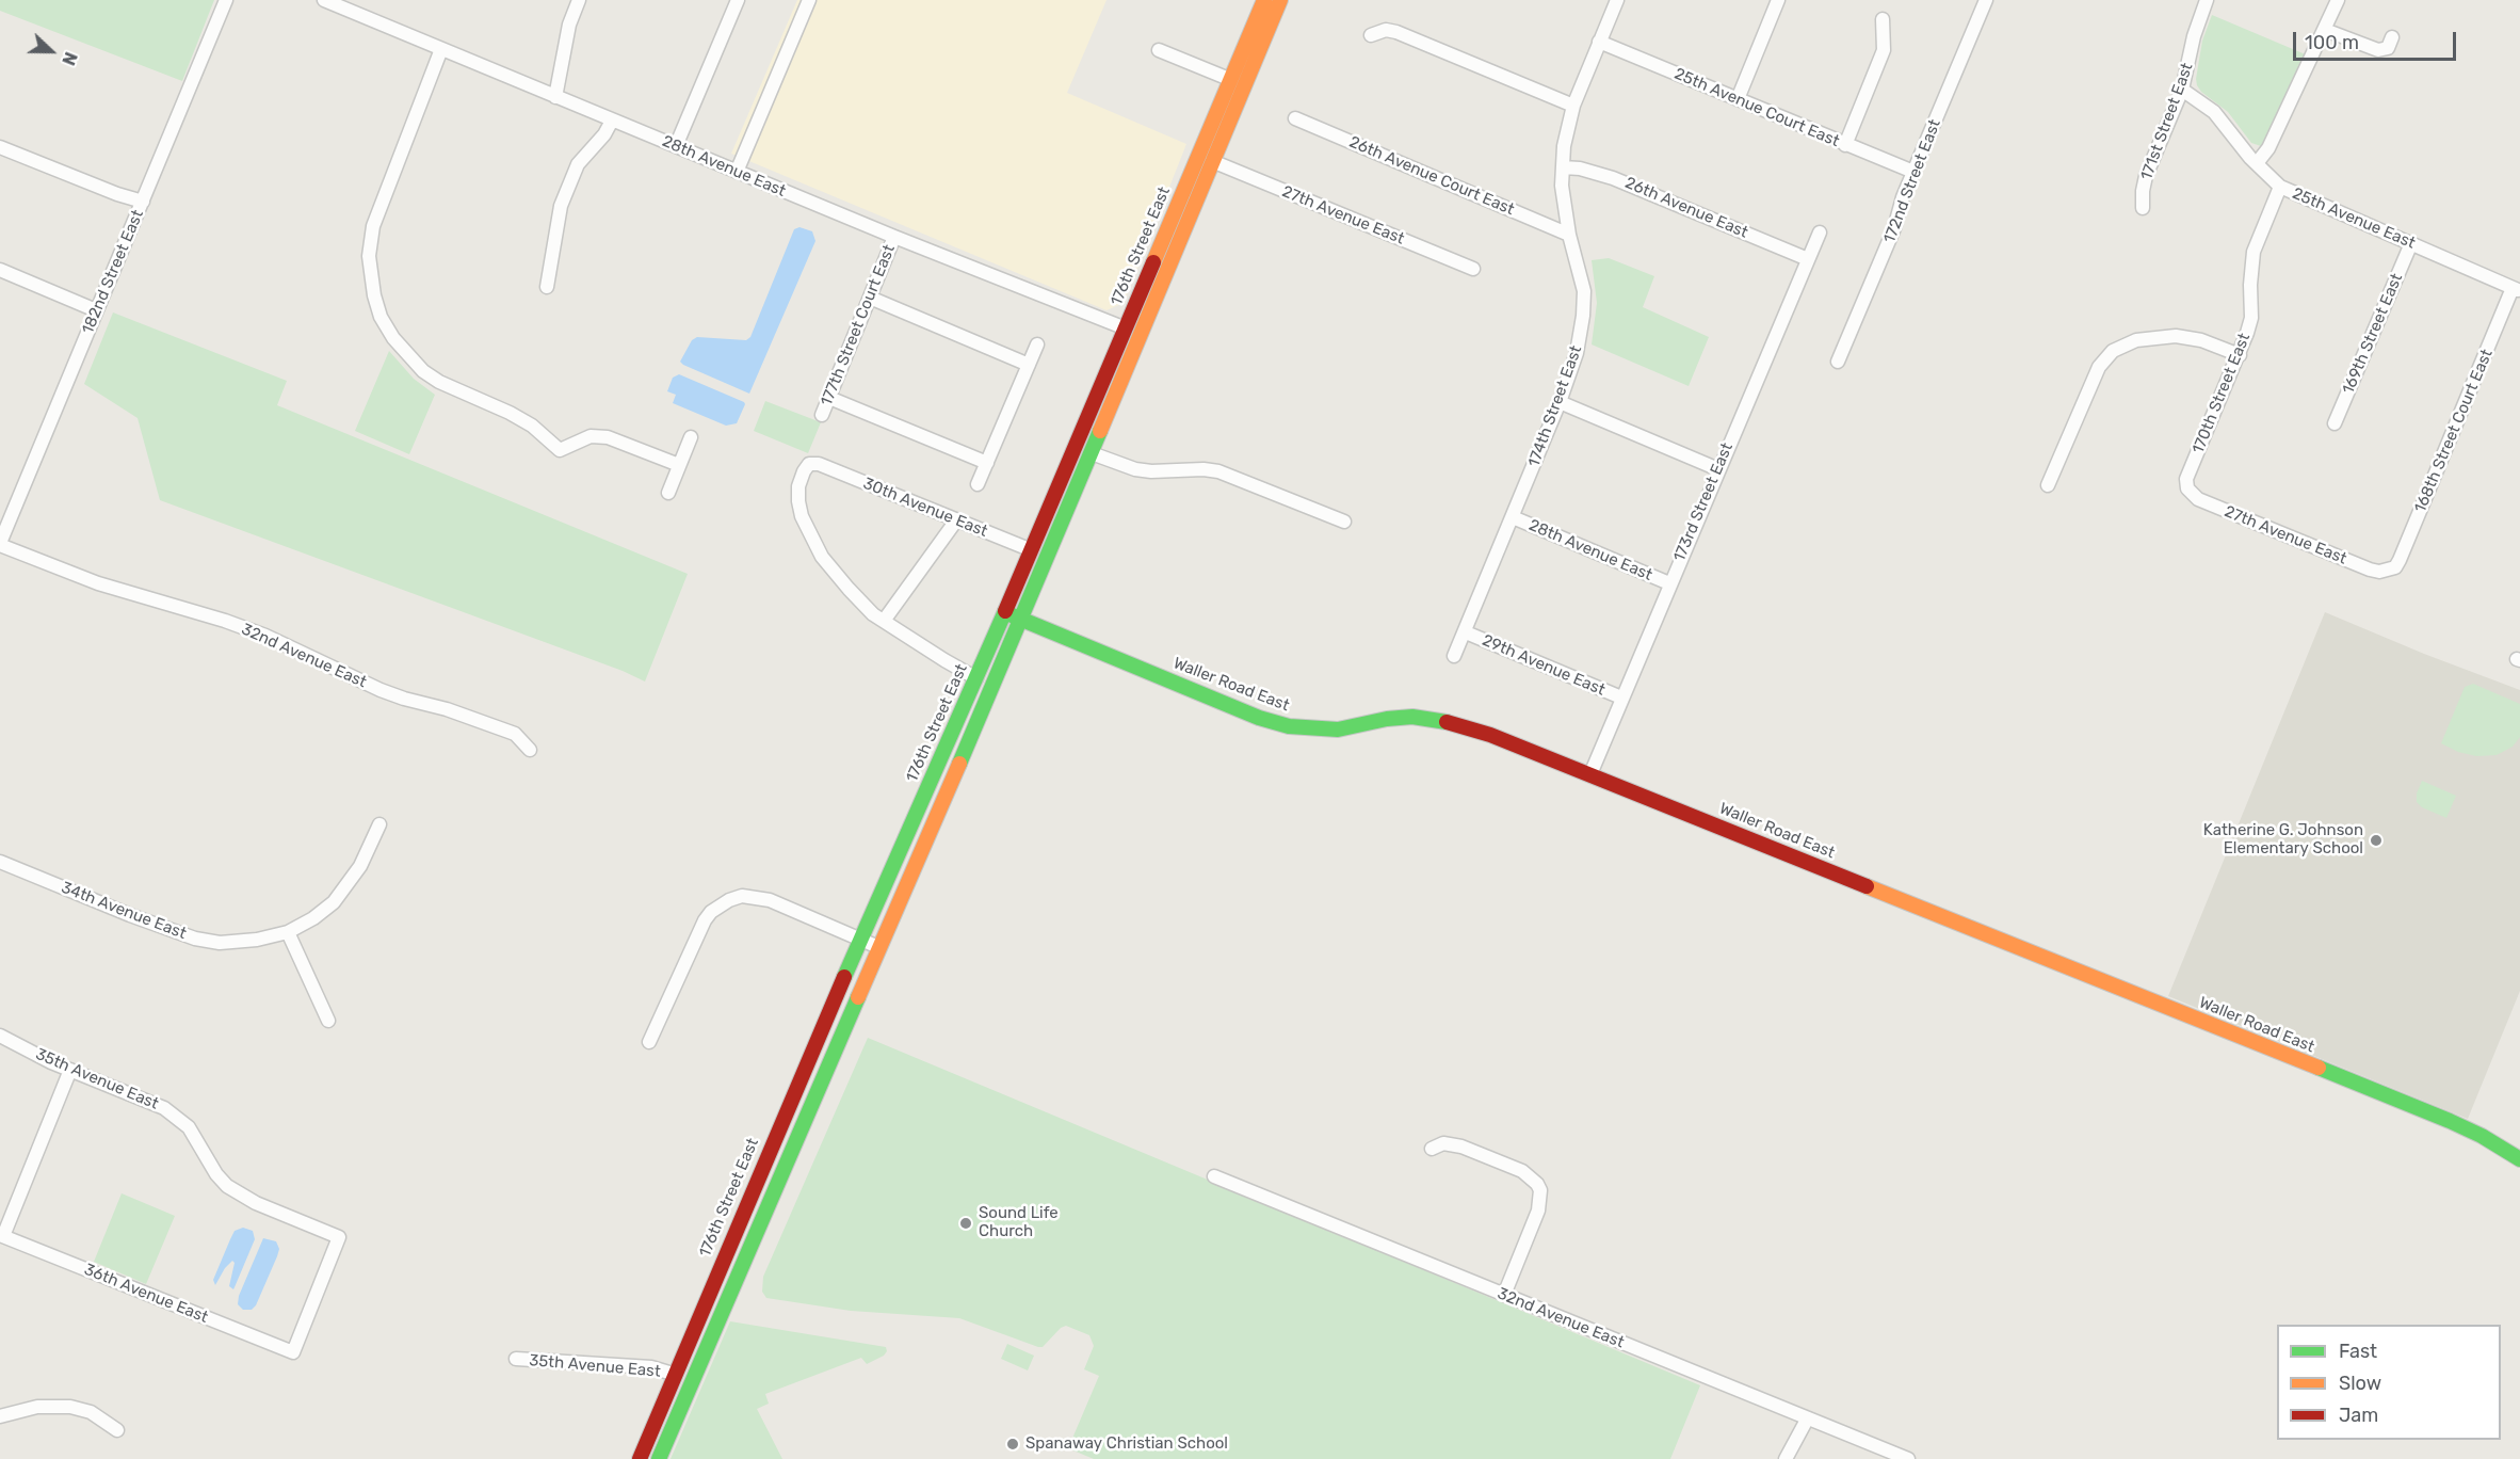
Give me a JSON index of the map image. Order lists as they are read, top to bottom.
{
  "streets": {
    "main road": ["176th Street East", "Waller Road East"],
    "street": [
      "25th Avenue Court East",
      "171st Street East",
      "28th Avenue East",
      "26th Avenue Court East",
      "172nd Street East",
      "26th Avenue East",
      "27th Avenue East",
      "25th Avenue East",
      "182nd Street East",
      "177th Street Court East",
      "169th Street East",
      "170th Street East",
      "174th Street East",
      "168th Street Court East",
      "173rd Street East",
      "30th Avenue East",
      "32nd Avenue East",
      "29th Avenue East",
      "34th Avenue East",
      "35th Avenue East",
      "36th Avenue East"
    ]
  },
  "crossings": [
    ["25th Avenue Court East", "172nd Street East"],
    ["25th Avenue Court East", "174th Street East"],
    ["171st Street East", "25th Avenue East"],
    ["28th Avenue East", "176th Street East"],
    ["28th Avenue East", "177th Street Court East"],
    ["28th Avenue East", "174th Street East"],
    ["28th Avenue East", "173rd Street East"],
    ["26th Avenue Court East", "174th Street East"],
    ["26th Avenue East", "174th Street East"],
    ["26th Avenue East", "173rd Street East"],
    ["27th Avenue East", "176th Street East"],
    ["27th Avenue East", "170th Street East"],
    ["27th Avenue East", "168th Street Court East"],
    ["25th Avenue East", "169th Street East"],
    ["25th Avenue East", "170th Street East"],
    ["25th Avenue East", "168th Street Court East"],
    ["176th Street East", "30th Avenue East"],
    ["176th Street East", "Waller Road East"],
    ["176th Street East", "35th Avenue East"],
    ["182nd Street East", "32nd Avenue East"],
    ["174th Street East", "29th Avenue East"],
    ["173rd Street East", "29th Avenue East"],
    ["173rd Street East", "Waller Road East"],
    ["35th Avenue East", "36th Avenue East"]
  ],
  "places": ["Katherine G. Johnson Elementary School", "Sound Life Church", "Spanaway Christian School"],
  "legend": ["Fast", "Slow", "Jam"],
  "scale_bar": "100 m",
  "north": "right"
}
